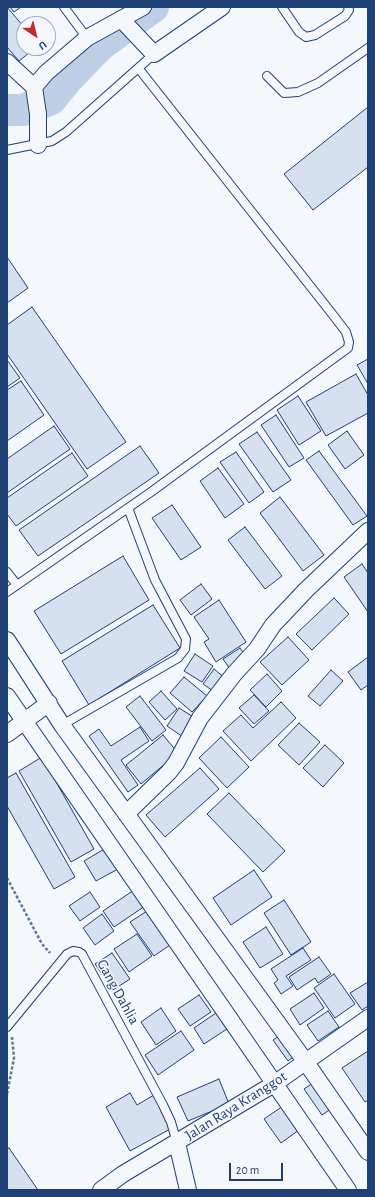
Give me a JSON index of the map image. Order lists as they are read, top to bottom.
{
  "streets": {
    "street": ["Jalan Raya Kranggot"],
    "lane": ["Gang Dahlia"]
  },
  "crossings": [
    ["Gang Dahlia", "Jalan Raya Kranggot"]
  ],
  "scale_bar": "20 m",
  "north": "bottom right"
}
